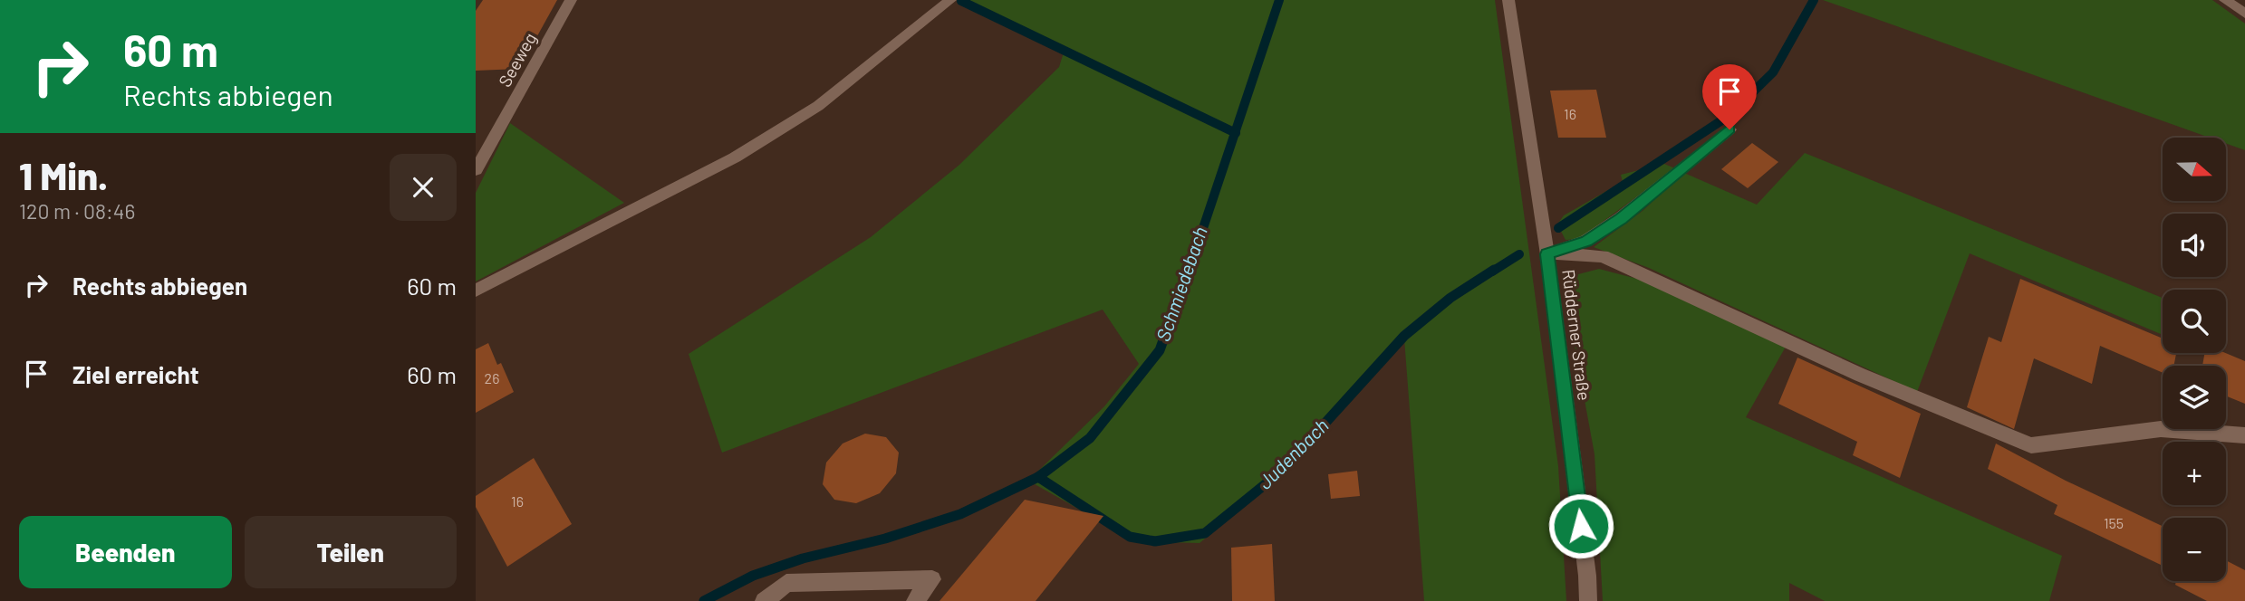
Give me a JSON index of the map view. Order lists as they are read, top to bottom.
{
  "streets": {
    "street": ["Seeweg", "Rüdderner Straße"]
  },
  "water": ["Schmiedebach", "Judenbach"],
  "house_numbers": [
    "16",
    "26",
    "16",
    "155"
  ],
  "north": "right",
  "page": {
    "turn": ["60 m", "Rechts abbiegen"],
    "heading": ["1 Min.", "120 m · 08:46"],
    "map_buttons": ["+", "−"],
    "list": [
      {
        "name": "Rechts abbiegen",
        "value": "60 m"
      },
      {
        "name": "Ziel erreicht",
        "value": "60 m"
      }
    ],
    "buttons": ["Beenden", "Teilen"]
  }
}
